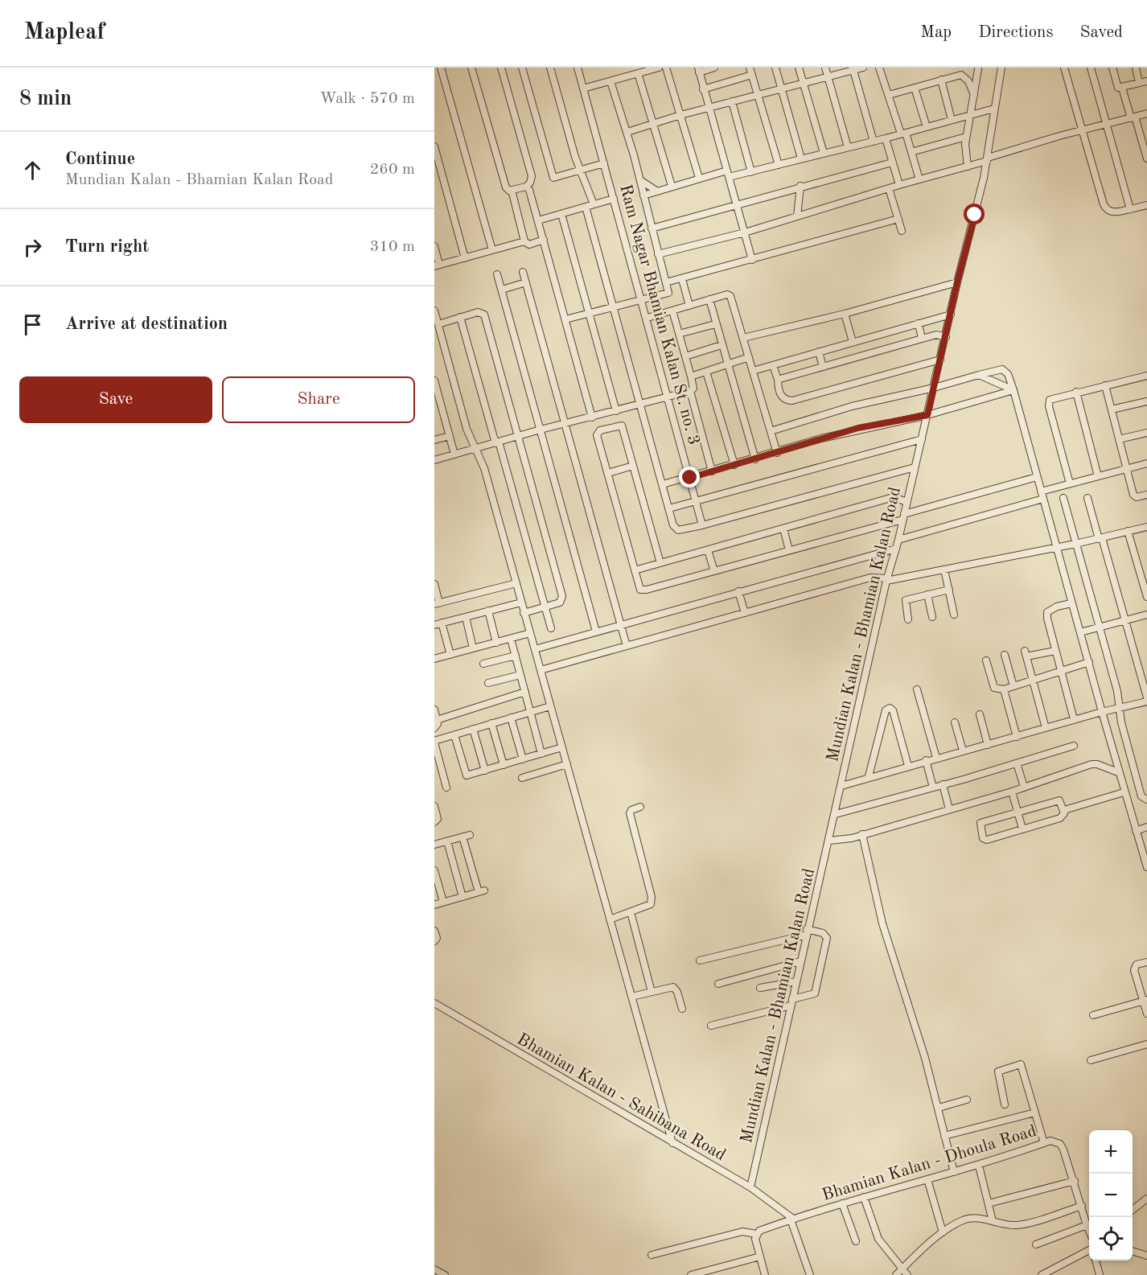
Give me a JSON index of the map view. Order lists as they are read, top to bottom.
{
  "streets": {
    "street": [
      "Ram Nagar Bhamian Kalan St. no. 3",
      "Mundian Kalan - Bhamian Kalan Road",
      "Bhamian Kalan - Sahibana Road",
      "Bhamian Kalan - Dhoula Road"
    ]
  },
  "crossings": [
    ["Mundian Kalan - Bhamian Kalan Road", "Bhamian Kalan - Sahibana Road"],
    ["Bhamian Kalan - Sahibana Road", "Bhamian Kalan - Dhoula Road"]
  ],
  "page": {
    "header": "Mapleaf",
    "nav": ["Map", "Directions", "Saved"],
    "heading": ["8 min", "Walk · 570 m"],
    "list": [
      ["Continue", "Mundian Kalan - Bhamian Kalan Road", "260 m"],
      ["Turn right", "310 m"],
      "Arrive at destination"
    ],
    "buttons": ["Save", "Share"],
    "map_buttons": ["+", "−"]
  }
}
